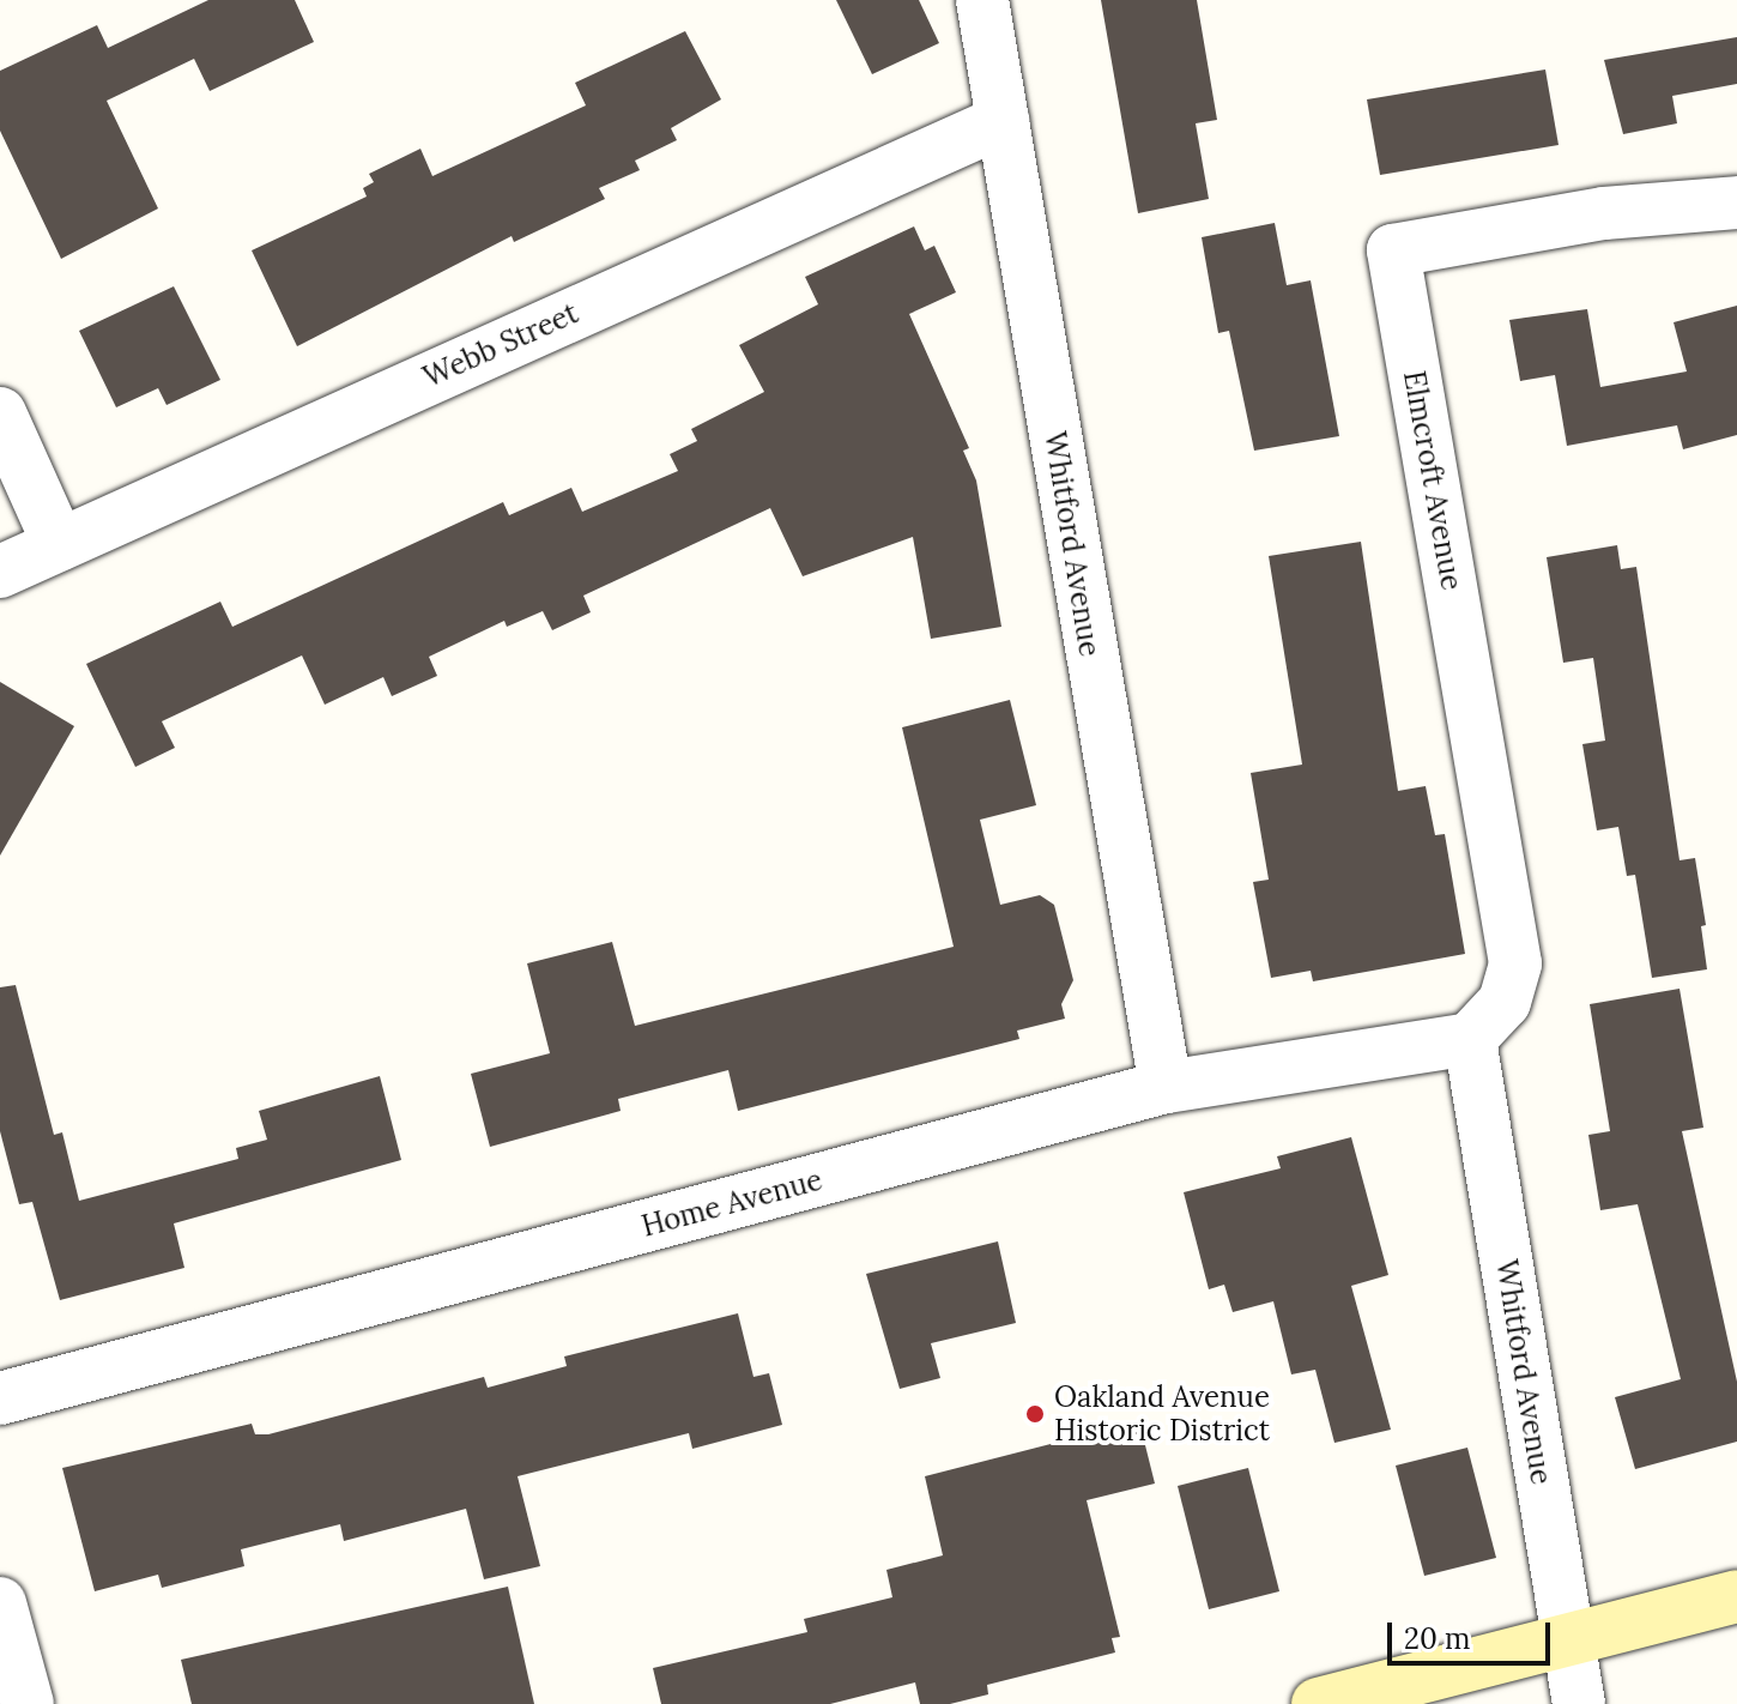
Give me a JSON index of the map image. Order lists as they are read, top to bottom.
{
  "streets": {
    "street": [
      "Webb Street",
      "Elmcroft Avenue",
      "Whitford Avenue",
      "Home Avenue"
    ]
  },
  "crossings": [
    ["Webb Street", "Whitford Avenue"],
    ["Elmcroft Avenue", "Whitford Avenue"],
    ["Elmcroft Avenue", "Home Avenue"],
    ["Whitford Avenue", "Home Avenue"]
  ],
  "places": ["Oakland Avenue Historic District"],
  "scale_bar": "20 m"
}
